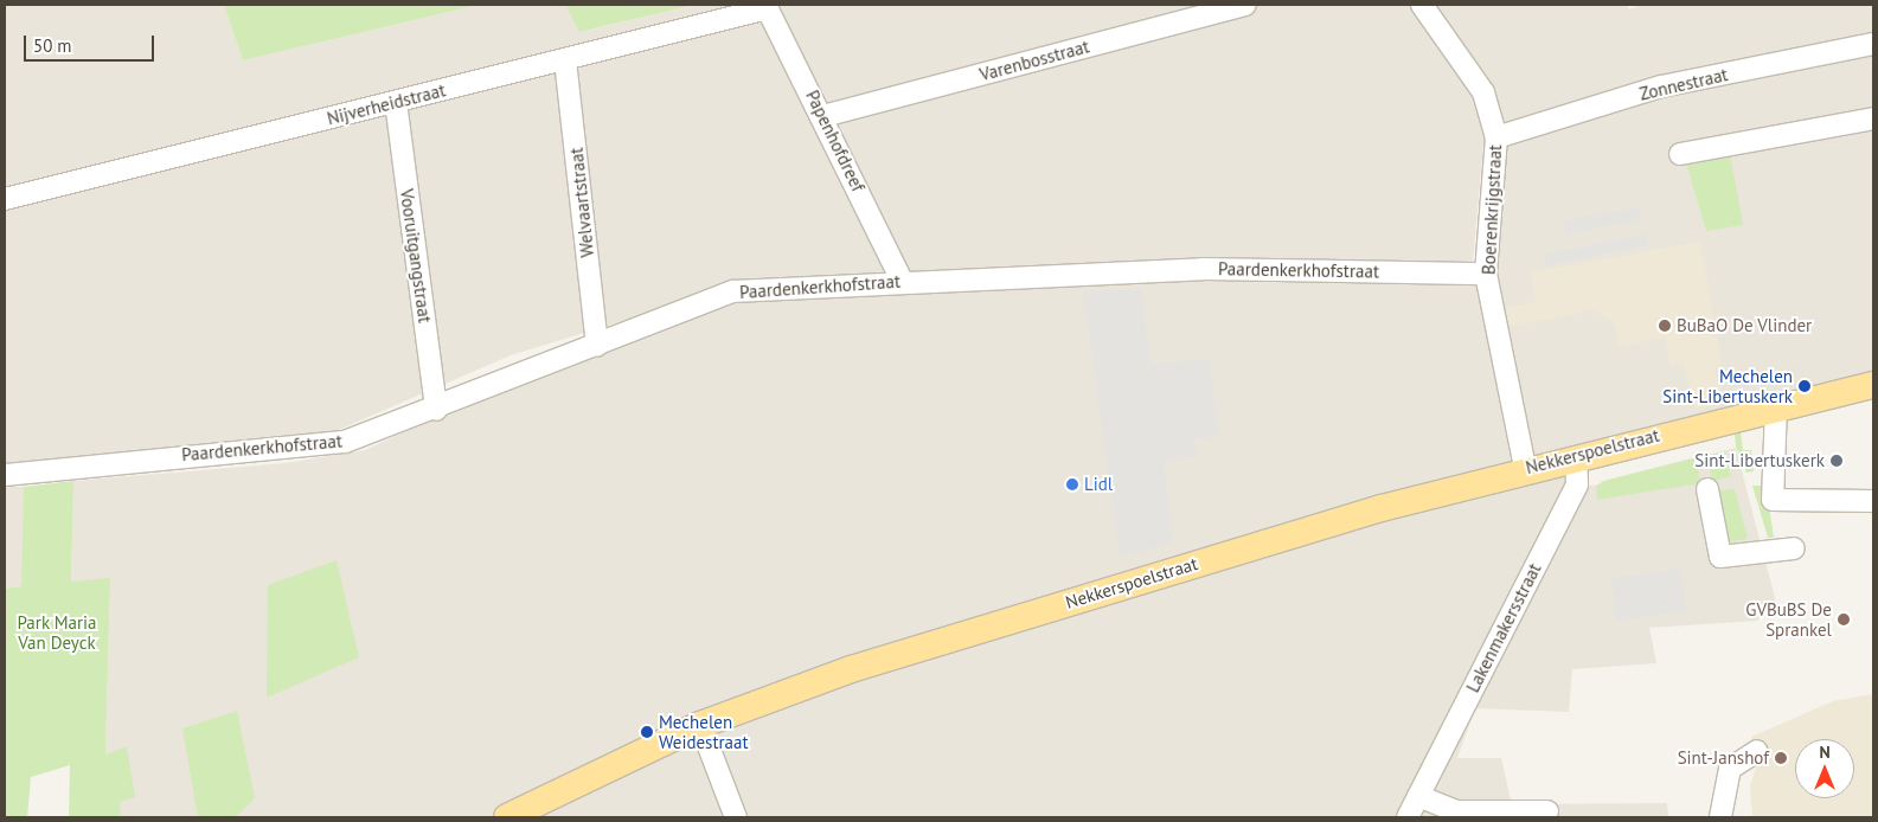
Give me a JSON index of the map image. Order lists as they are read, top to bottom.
{
  "streets": {
    "main road": ["Nekkerspoelstraat"],
    "street": [
      "Varenbosstraat",
      "Zonnestraat",
      "Nijverheidstraat",
      "Papenhofdreef",
      "Welvaartstraat",
      "Boerenkrijgstraat",
      "Vooruitgangstraat",
      "Paardenkerkhofstraat",
      "Lakenmakersstraat"
    ]
  },
  "crossings": [
    ["Varenbosstraat", "Papenhofdreef"],
    ["Zonnestraat", "Boerenkrijgstraat"],
    ["Nijverheidstraat", "Papenhofdreef"],
    ["Nijverheidstraat", "Welvaartstraat"],
    ["Nijverheidstraat", "Vooruitgangstraat"],
    ["Papenhofdreef", "Paardenkerkhofstraat"],
    ["Welvaartstraat", "Paardenkerkhofstraat"],
    ["Boerenkrijgstraat", "Paardenkerkhofstraat"],
    ["Boerenkrijgstraat", "Nekkerspoelstraat"],
    ["Vooruitgangstraat", "Paardenkerkhofstraat"],
    ["Nekkerspoelstraat", "Lakenmakersstraat"]
  ],
  "parks": ["Park Maria Van Deyck"],
  "places": [
    "BuBaO De Vlinder",
    "Mechelen Sint-Libertuskerk",
    "Sint-Libertuskerk",
    "Lidl",
    "GVBuBS De Sprankel",
    "Mechelen Weidestraat",
    "Sint-Janshof"
  ],
  "scale_bar": "50 m",
  "north": "top"
}
